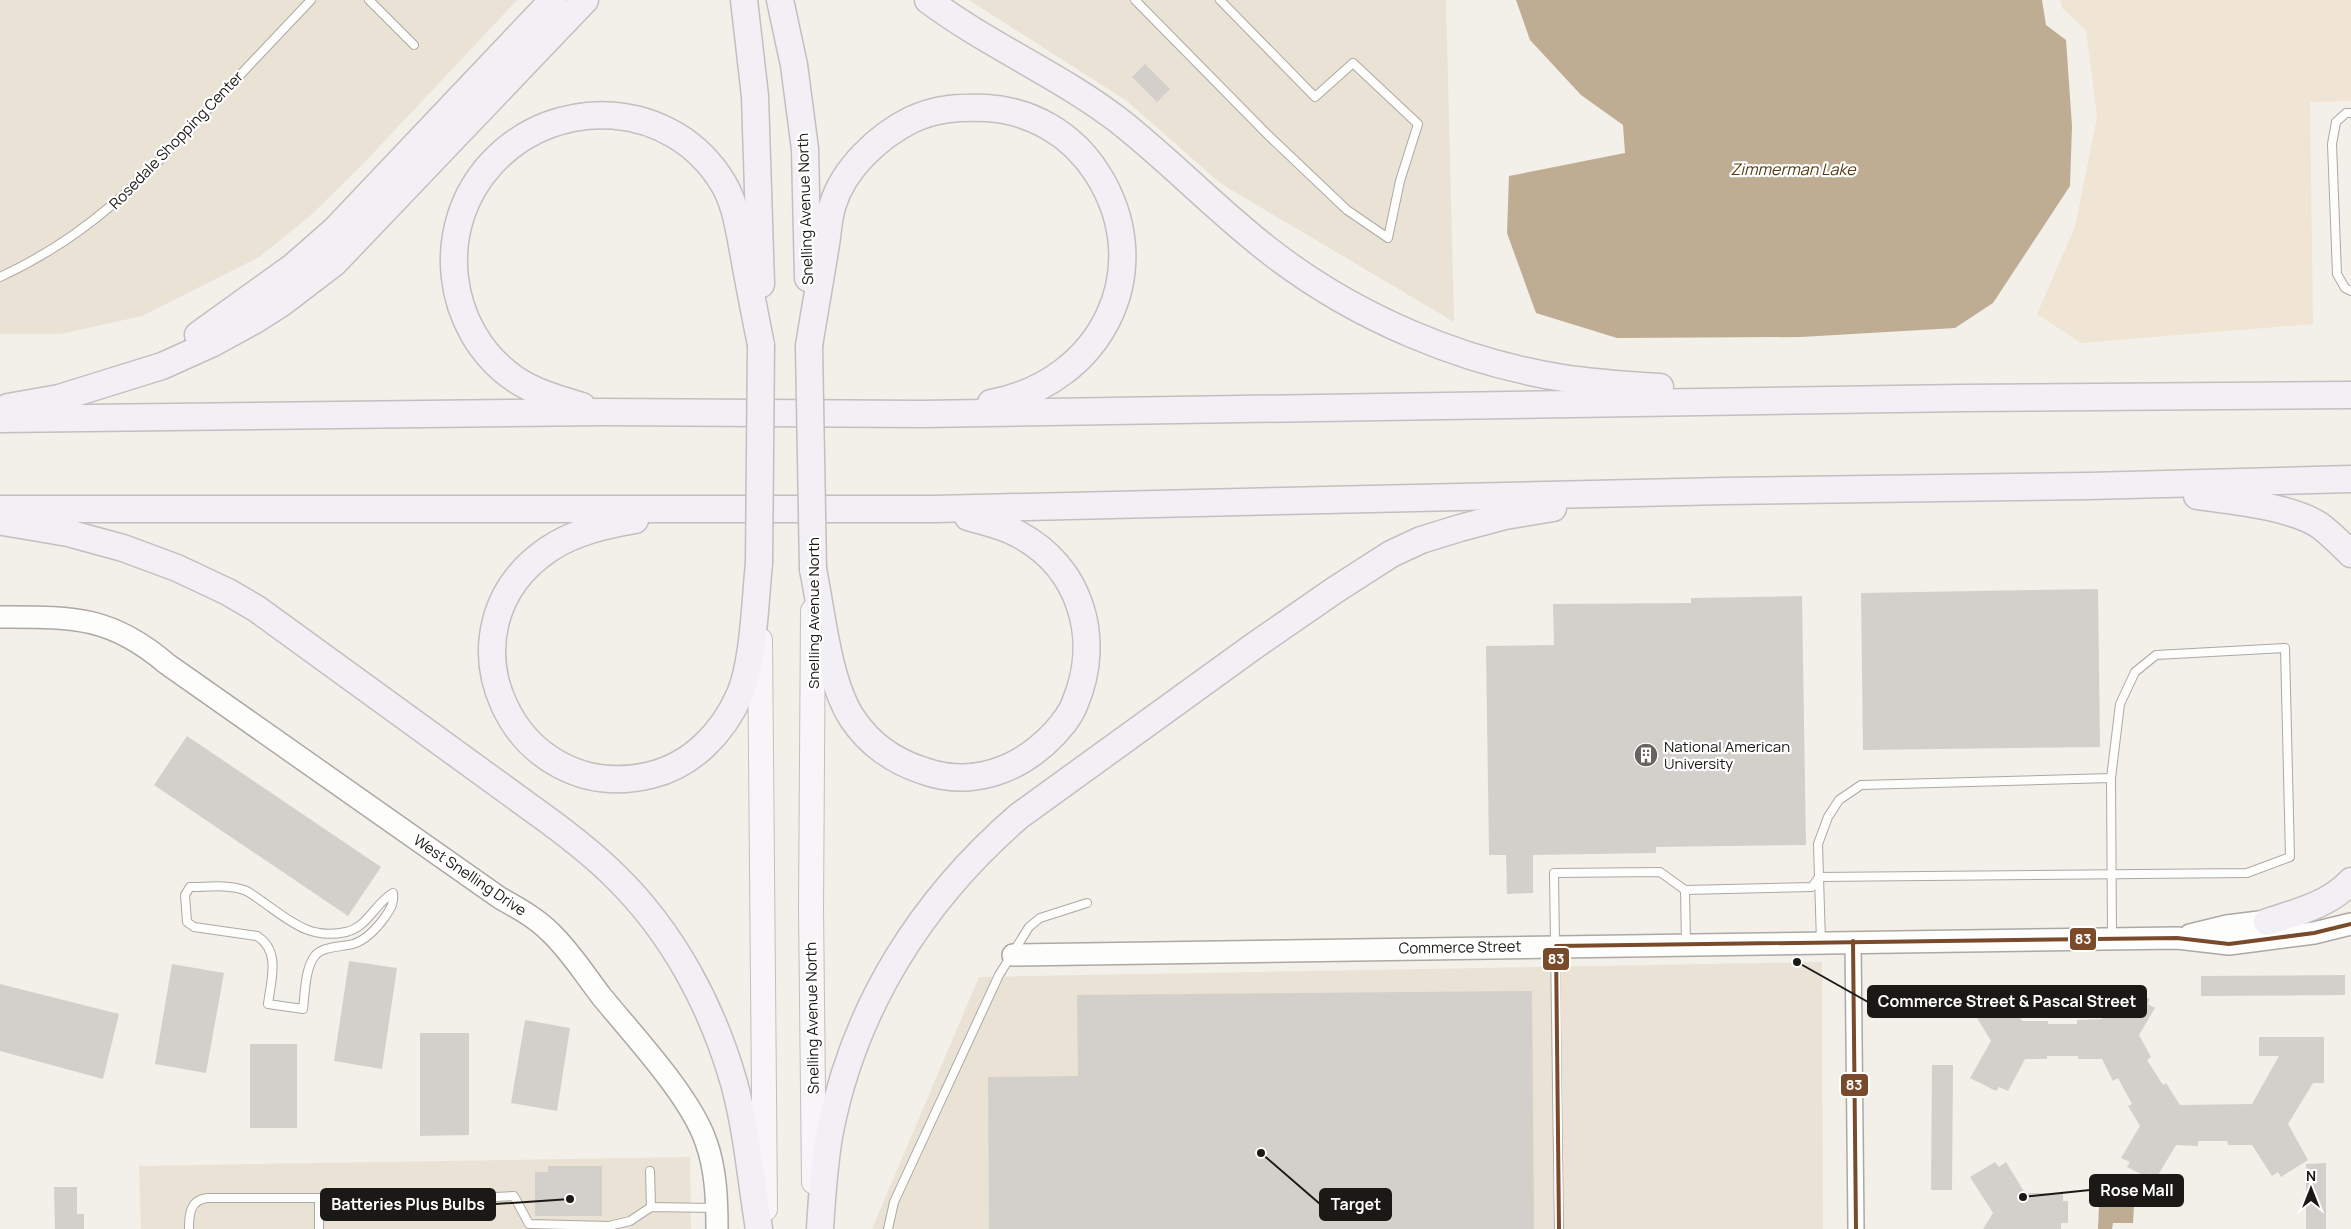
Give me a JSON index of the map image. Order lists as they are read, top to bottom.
{
  "streets": {
    "highway": ["Snelling Avenue North"],
    "street": ["West Snelling Drive", "Commerce Street"],
    "lane": ["Rosedale Shopping Center"]
  },
  "water": ["Zimmerman Lake"],
  "places": {
    "building": ["National American University"],
    "other": [
      "Commerce Street & Pascal Street",
      "Target",
      "Rose Mall",
      "Batteries Plus Bulbs"
    ]
  },
  "lines": ["transit line 83"],
  "north": "top"
}
